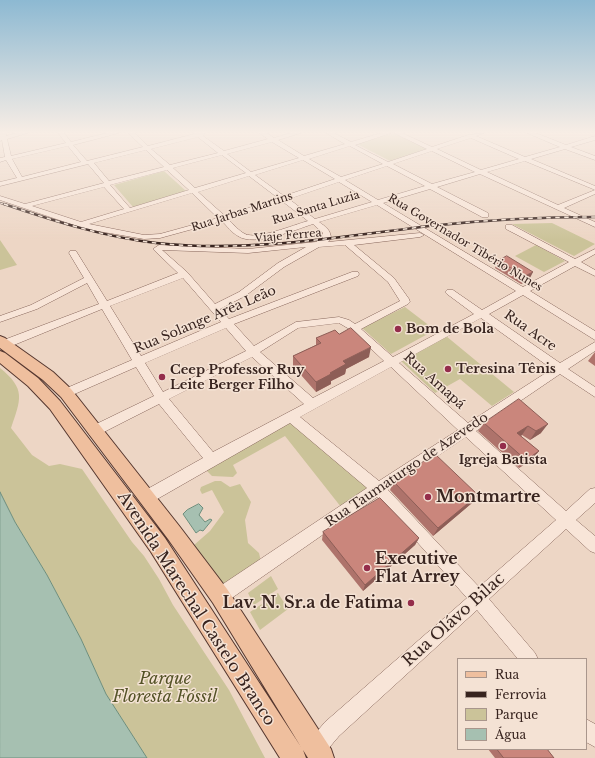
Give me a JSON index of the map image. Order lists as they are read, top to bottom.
{
  "streets": {
    "main road": ["Avenida Marechal Castelo Branco"],
    "street": [
      "Rua Santa Luzia",
      "Rua Jarbas Martins",
      "Viaje Ferrea",
      "Rua Governador Tibério Nunes",
      "Rua Solange Arêa Leão",
      "Rua Acre",
      "Rua Amapá",
      "Rua Taumaturgo de Azevedo",
      "Rua Olávo Bilac"
    ]
  },
  "crossings": [
    ["Rua Santa Luzia", "Rua Jarbas Martins"],
    ["Rua Santa Luzia", "Rua Governador Tibério Nunes"],
    ["Rua Jarbas Martins", "Rua Governador Tibério Nunes"],
    ["Rua Solange Arêa Leão", "Avenida Marechal Castelo Branco"],
    ["Rua Acre", "Rua Taumaturgo de Azevedo"],
    ["Rua Amapá", "Rua Taumaturgo de Azevedo"],
    ["Rua Amapá", "Avenida Marechal Castelo Branco"],
    ["Rua Amapá", "Rua Olávo Bilac"],
    ["Rua Taumaturgo de Azevedo", "Avenida Marechal Castelo Branco"],
    ["Avenida Marechal Castelo Branco", "Rua Olávo Bilac"]
  ],
  "parks": ["Parque Floresta Fóssil"],
  "places": [
    "Bom de Bola",
    "Teresina Tênis",
    "Ceep Professor Ruy Leite Berger Filho",
    "Igreja Batista",
    "Montmartre",
    "Executive Flat Arrey",
    "Lav. N. Sr.a de Fatima"
  ],
  "legend": [
    "Rua",
    "Ferrovia",
    "Parque",
    "Água"
  ]
}
